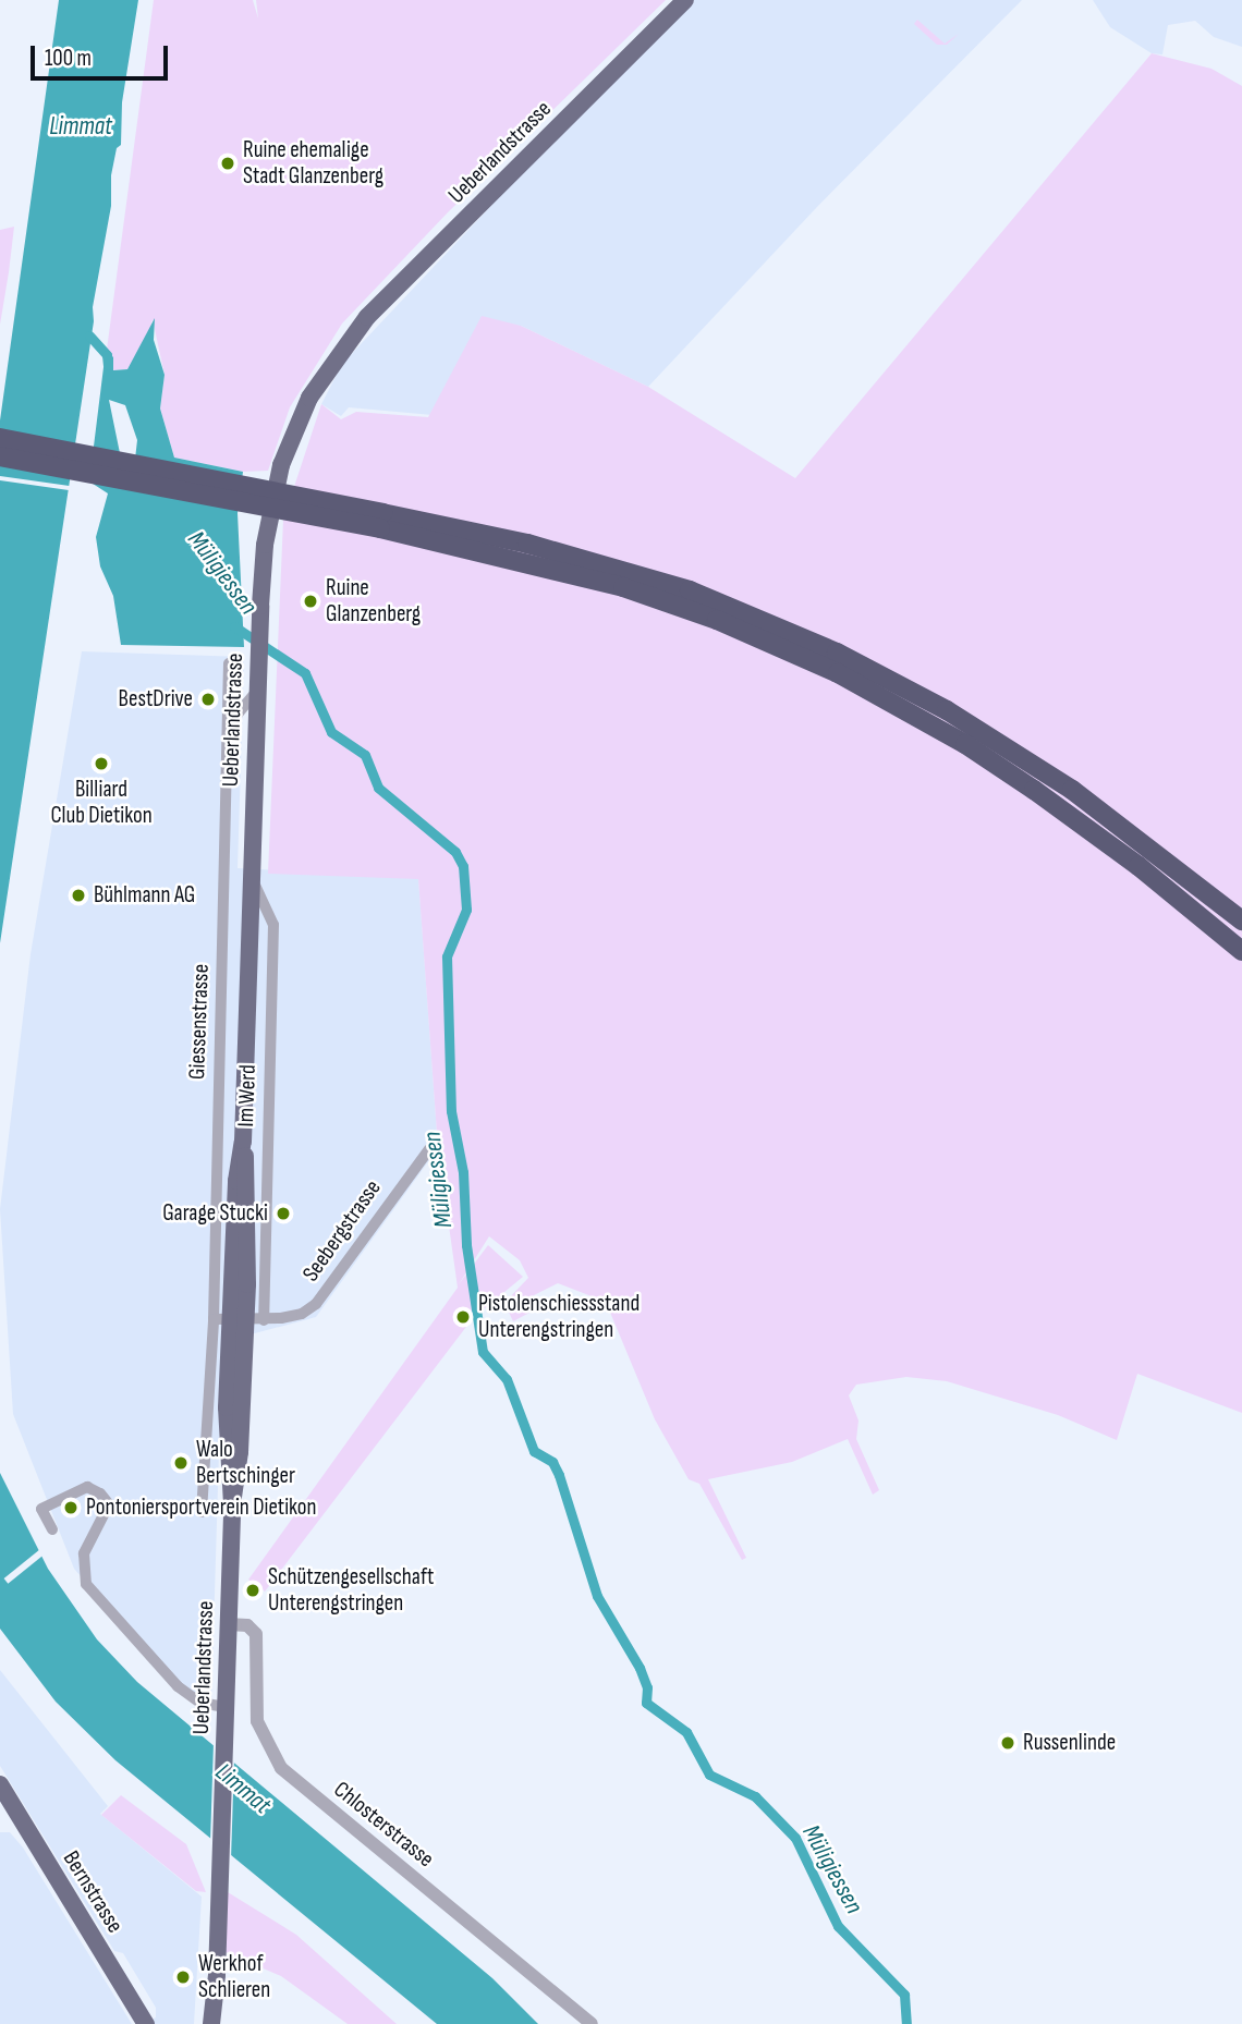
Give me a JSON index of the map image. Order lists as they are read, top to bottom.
{
  "streets": {
    "main road": ["Ueberlandstrasse", "Bernstrasse"],
    "street": [
      "Giessenstrasse",
      "Im Werd",
      "Seebergstrasse",
      "Chlosterstrasse"
    ]
  },
  "crossings": [
    ["Ueberlandstrasse", "Im Werd"],
    ["Ueberlandstrasse", "Seebergstrasse"],
    ["Ueberlandstrasse", "Chlosterstrasse"],
    ["Im Werd", "Seebergstrasse"]
  ],
  "water": ["Limmat", "Müligiessen"],
  "places": [
    "Ruine ehemalige Stadt Glanzenberg",
    "Ruine Glanzenberg",
    "BestDrive",
    "Billiard Club Dietikon",
    "Bühlmann AG",
    "Garage Stucki",
    "Pistolenschiessstand Unterengstringen",
    "Walo Bertschinger",
    "Pontoniersportverein Dietikon",
    "Schützengesellschaft Unterengstringen",
    "Russenlinde",
    "Werkhof Schlieren"
  ],
  "scale_bar": "100 m"
}
